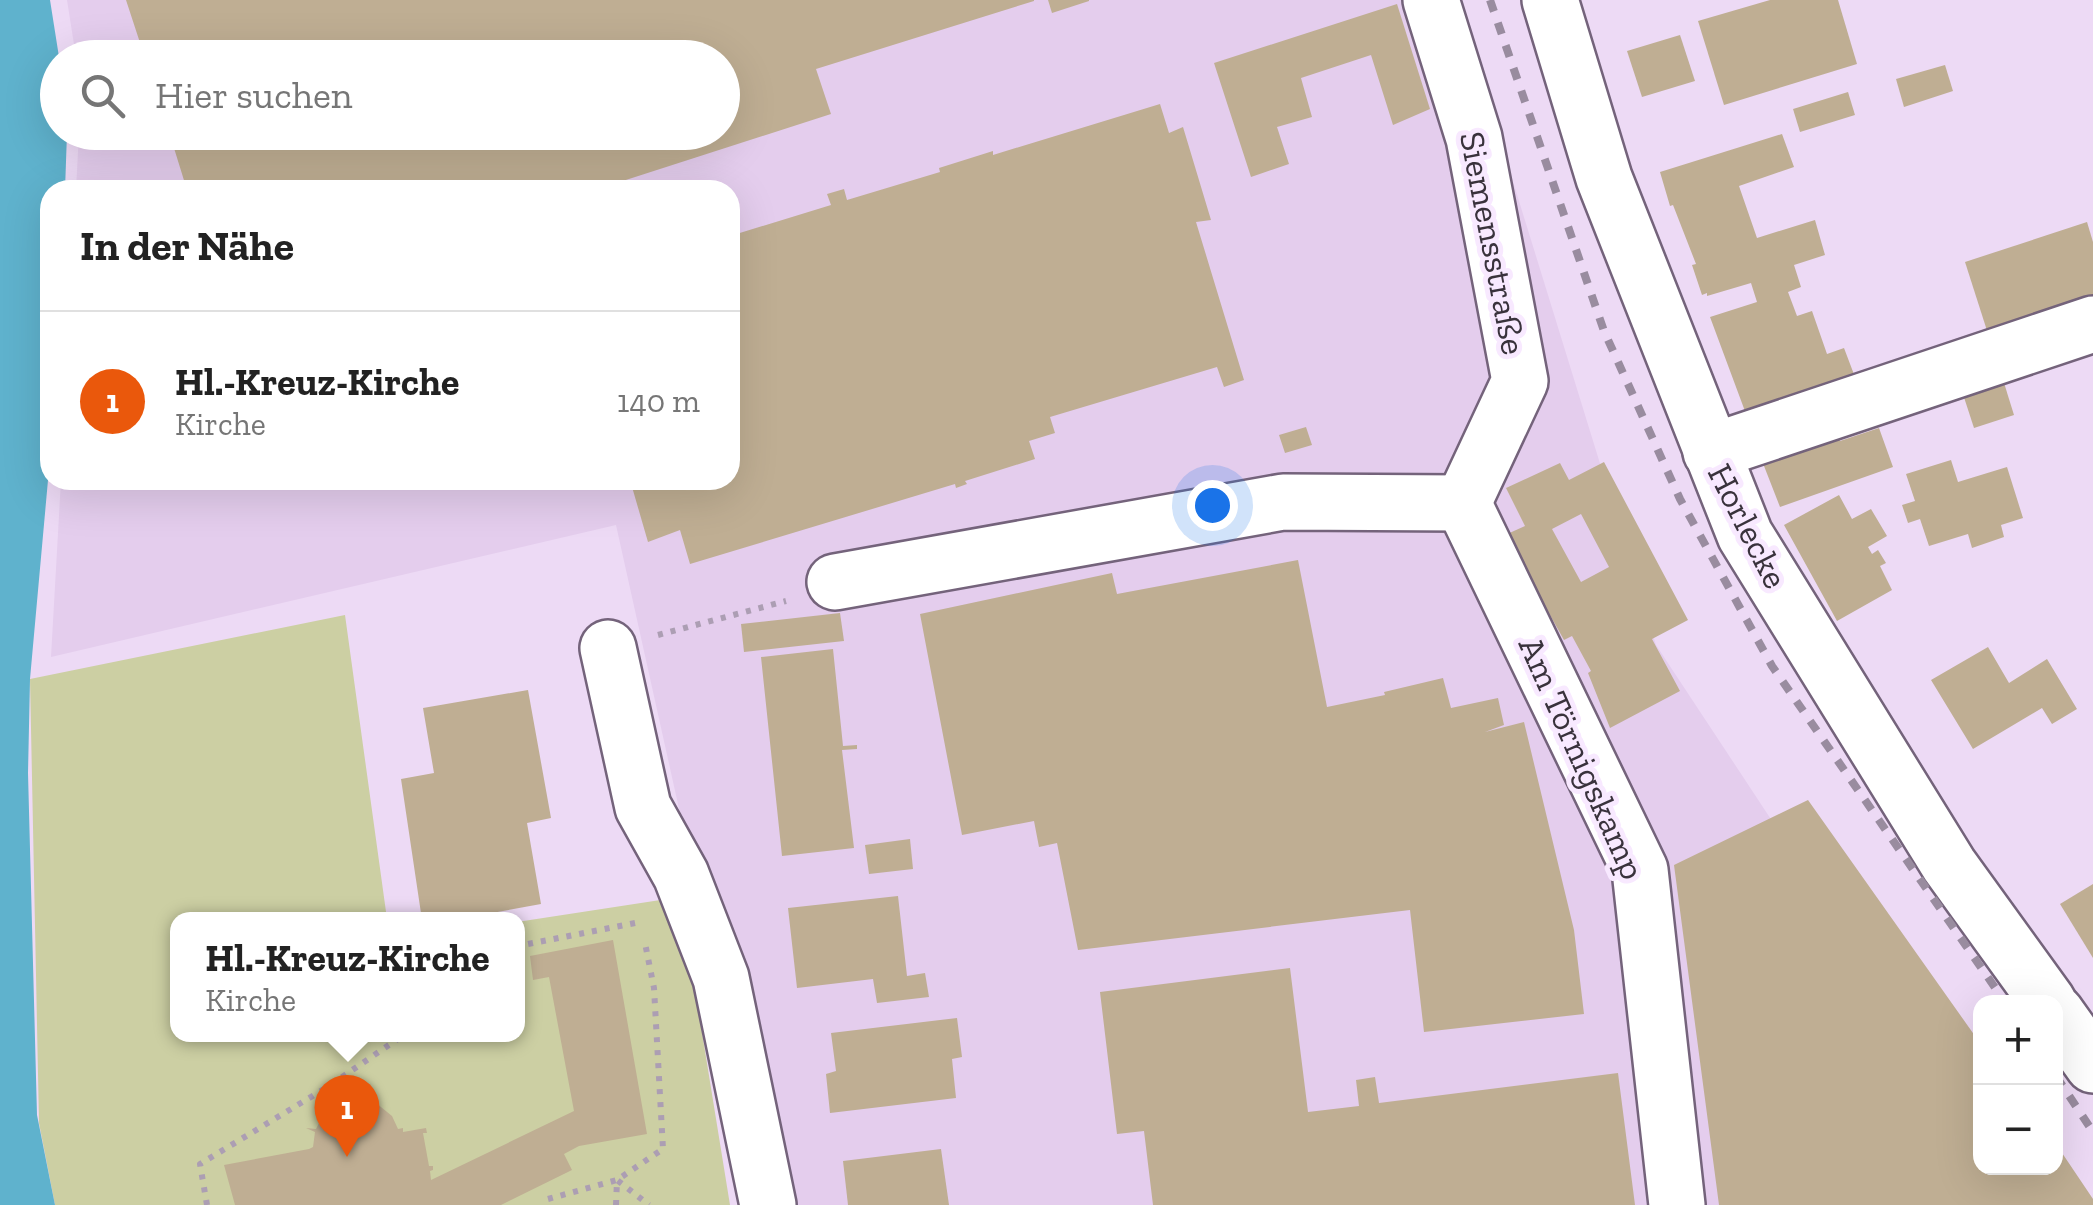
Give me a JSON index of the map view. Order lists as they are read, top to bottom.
{
  "streets": {
    "street": ["Siemensstraße", "Horlecke", "Am Törnigskamp"]
  },
  "crossings": [
    ["Siemensstraße", "Am Törnigskamp"]
  ],
  "page": {
    "search": "Hier suchen",
    "heading": "In der Nähe",
    "list": [
      {
        "mark": "1",
        "name": "Hl.-Kreuz-Kirche",
        "note": "Kirche",
        "value": "140 m"
      }
    ],
    "popup": ["Hl.-Kreuz-Kirche", "Kirche"],
    "map_buttons": ["+", "−"],
    "pins": "1"
  }
}
